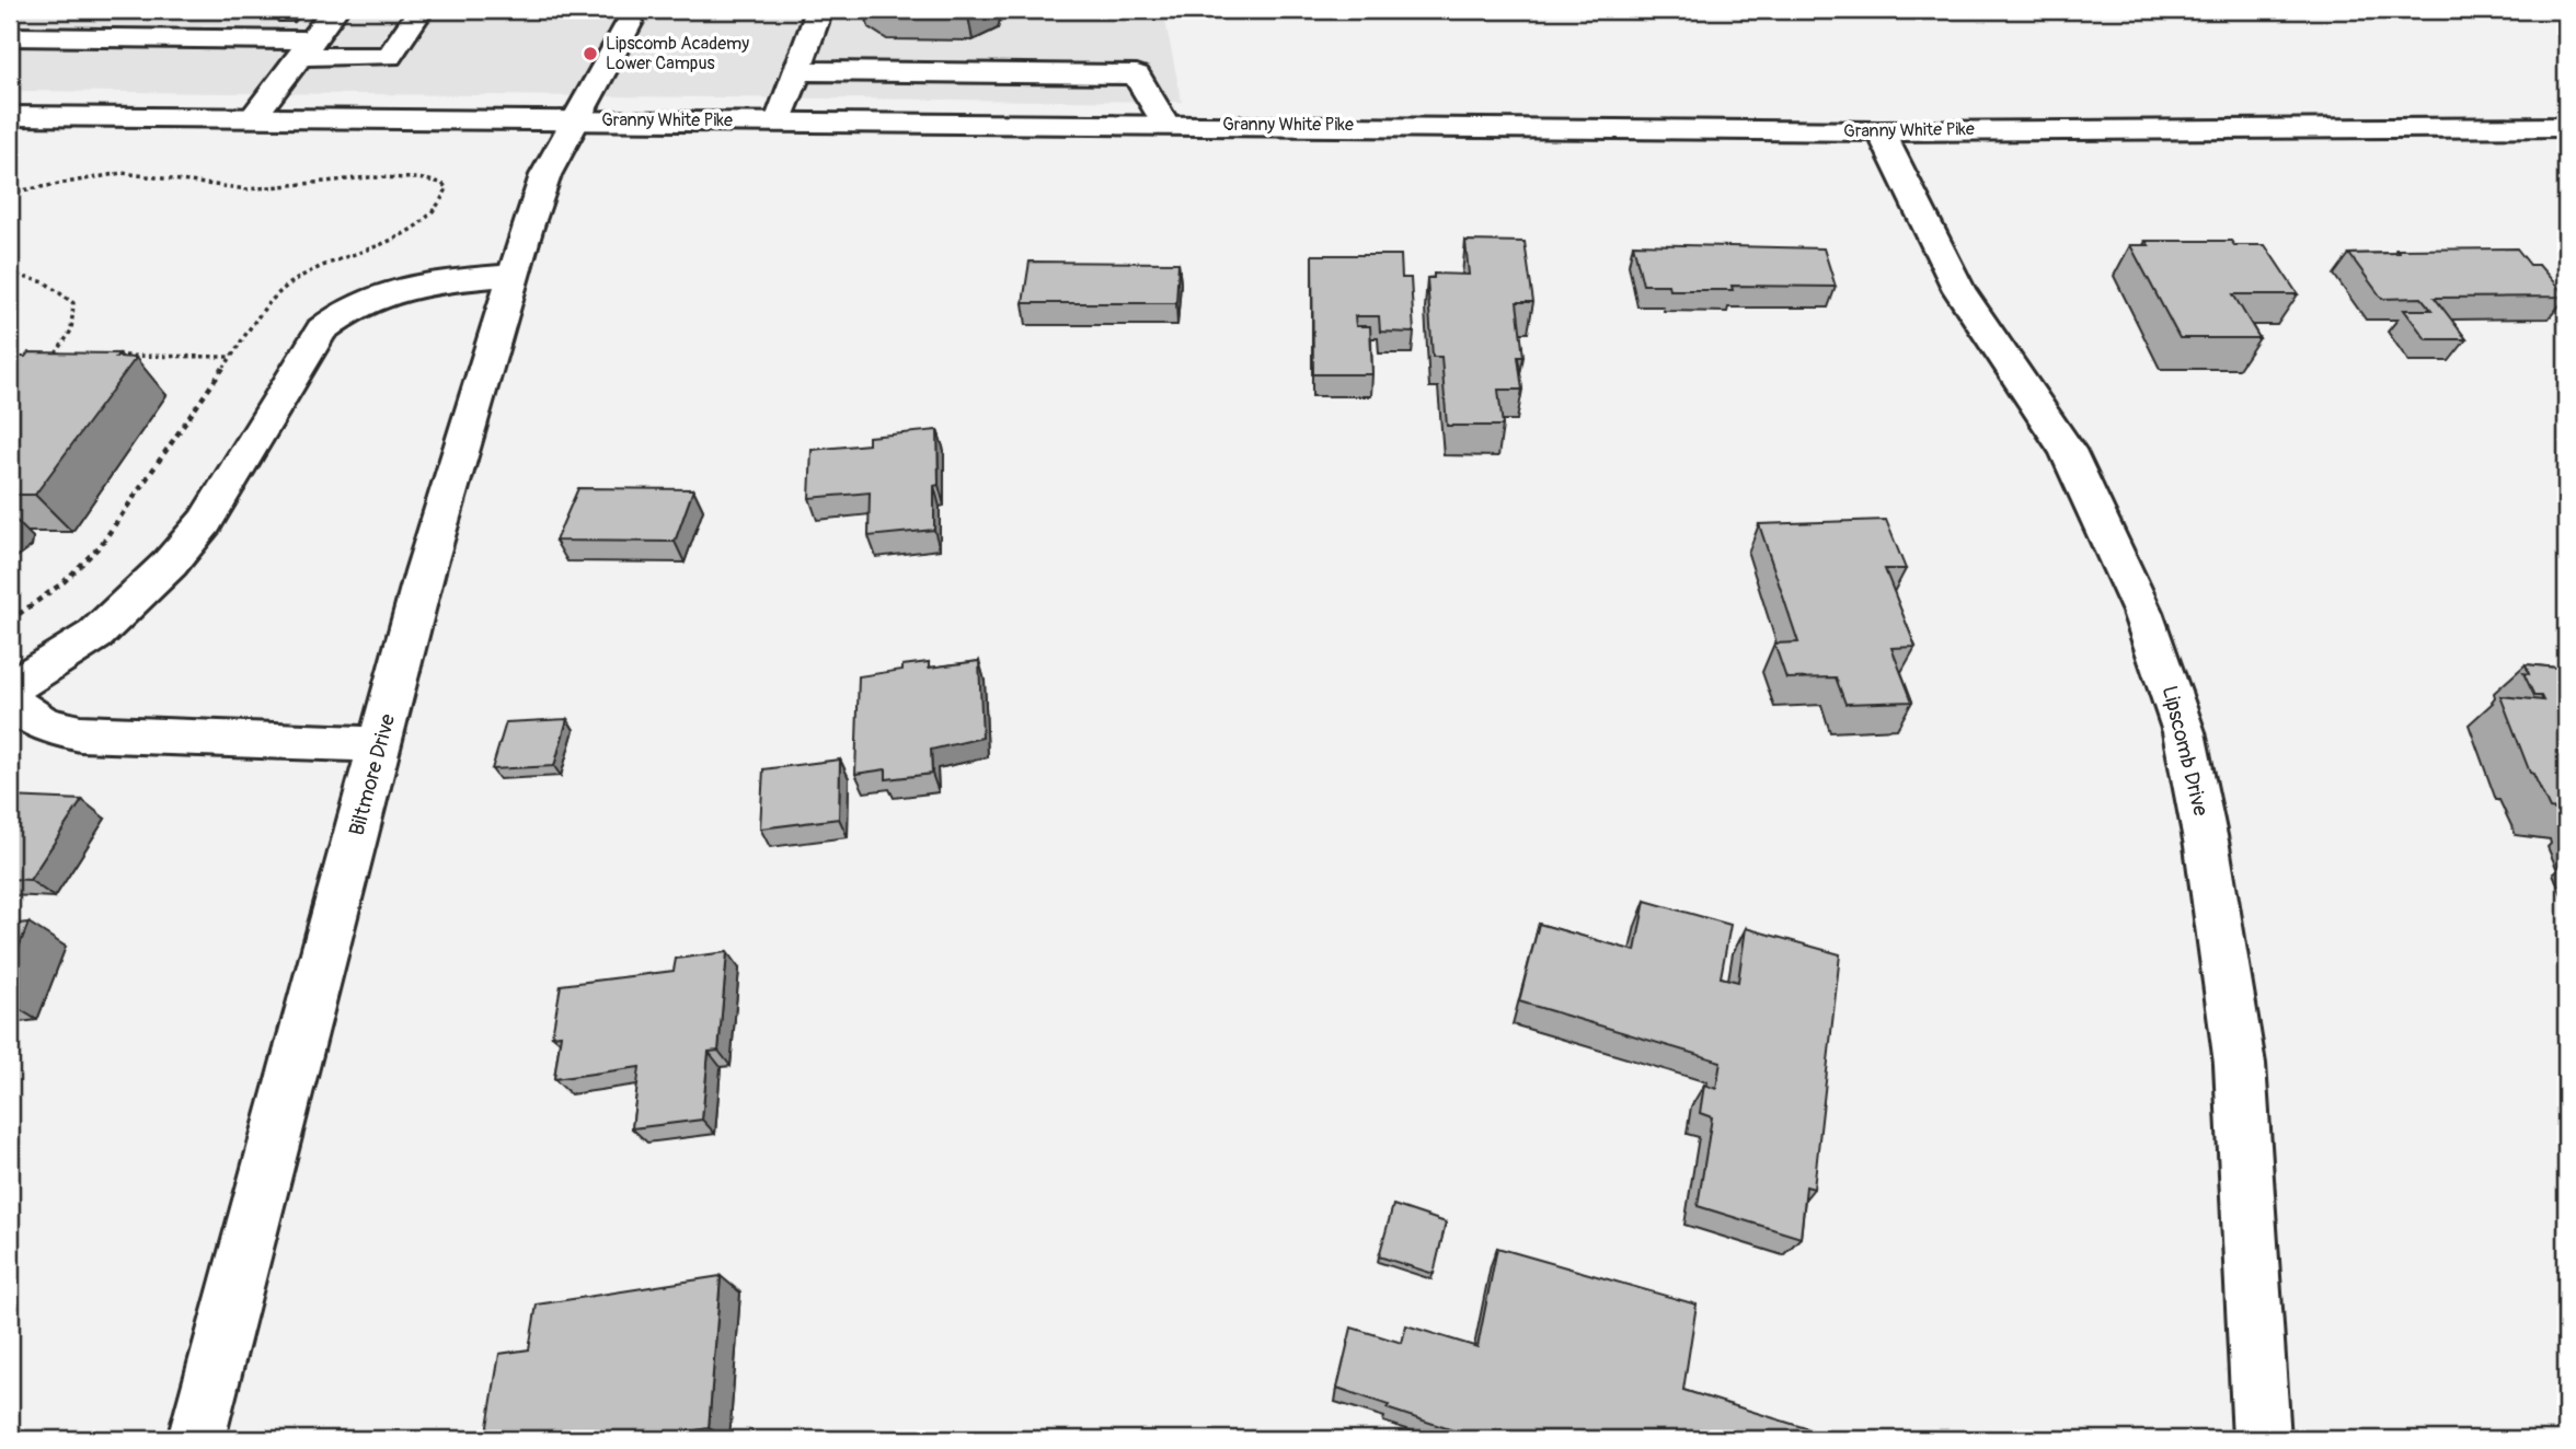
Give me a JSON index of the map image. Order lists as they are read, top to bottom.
{
  "streets": {
    "main road": ["Granny White Pike", "Lipscomb Drive", "Biltmore Drive"]
  },
  "crossings": [
    ["Granny White Pike", "Lipscomb Drive"],
    ["Granny White Pike", "Biltmore Drive"]
  ],
  "places": ["Lipscomb Academy Lower Campus"]
}
